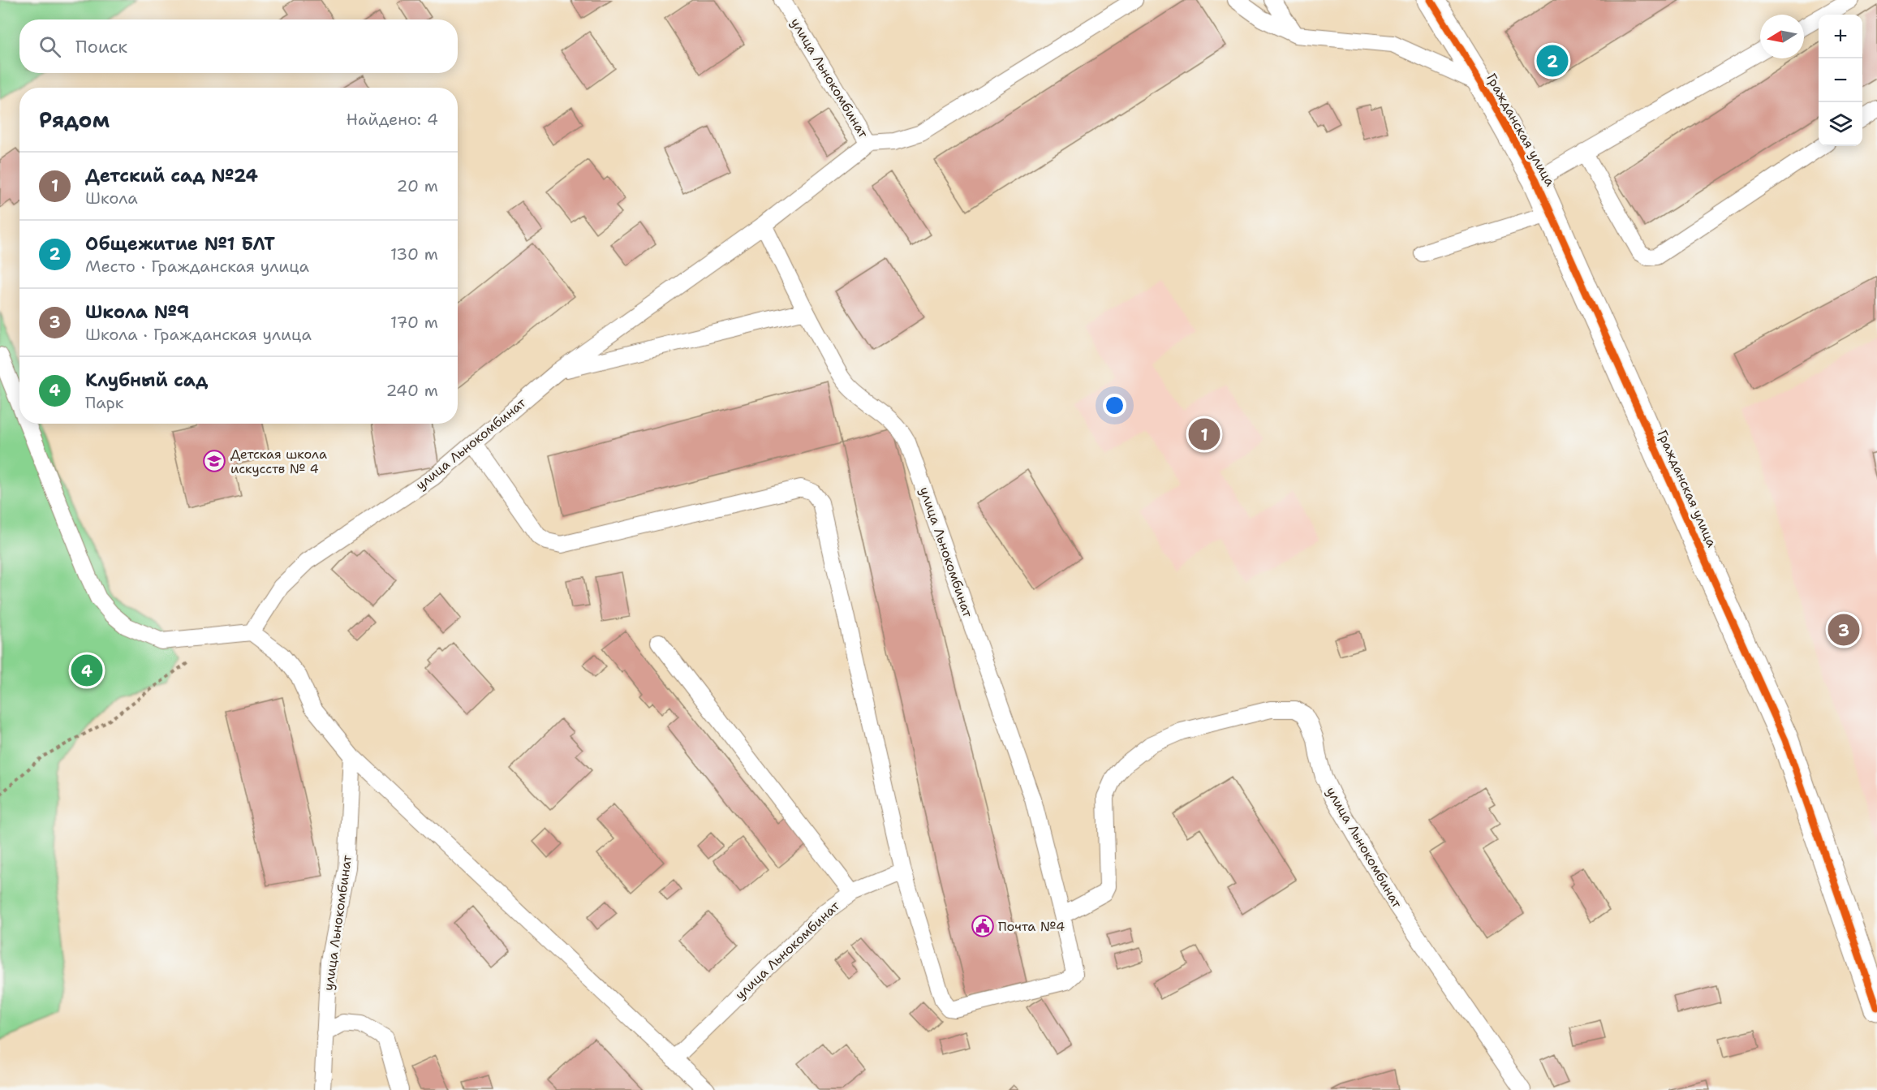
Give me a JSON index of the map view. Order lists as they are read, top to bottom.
{
  "streets": {
    "street": ["Гражданская улица"],
    "lane": ["улица Льнокомбинат"]
  },
  "places": {
    "school or university": ["Детская школа искусств № 4"],
    "public building": ["Почта №4"]
  },
  "north": "left",
  "page": {
    "map_buttons": ["+", "−"],
    "search": "Поиск",
    "pins": [
      "2",
      "1",
      "3",
      "4"
    ],
    "heading": ["Рядом", "Найдено: 4"],
    "list": [
      {
        "mark": "1",
        "name": "Детский сад №24",
        "note": "Школа",
        "value": "20 m"
      },
      {
        "mark": "2",
        "name": "Общежитие №1 БЛТ",
        "note": "Место · Гражданская улица",
        "value": "130 m"
      },
      {
        "mark": "3",
        "name": "Школа №9",
        "note": "Школа · Гражданская улица",
        "value": "170 m"
      },
      {
        "mark": "4",
        "name": "Клубный сад",
        "note": "Парк",
        "value": "240 m"
      }
    ]
  }
}
